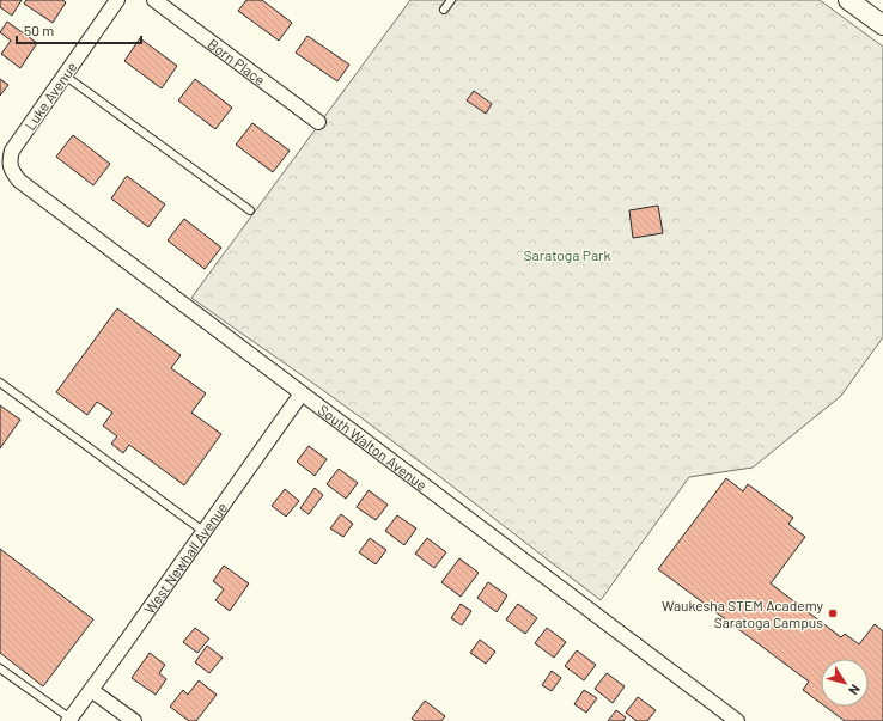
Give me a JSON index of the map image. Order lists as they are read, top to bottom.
{
  "streets": {
    "street": [
      "Born Place",
      "Luke Avenue",
      "South Walton Avenue",
      "West Newhall Avenue"
    ]
  },
  "crossings": [
    ["Luke Avenue", "South Walton Avenue"],
    ["South Walton Avenue", "West Newhall Avenue"]
  ],
  "parks": ["Saratoga Park"],
  "places": ["Waukesha STEM Academy Saratoga Campus"],
  "scale_bar": "50 m",
  "north": "bottom right"
}
